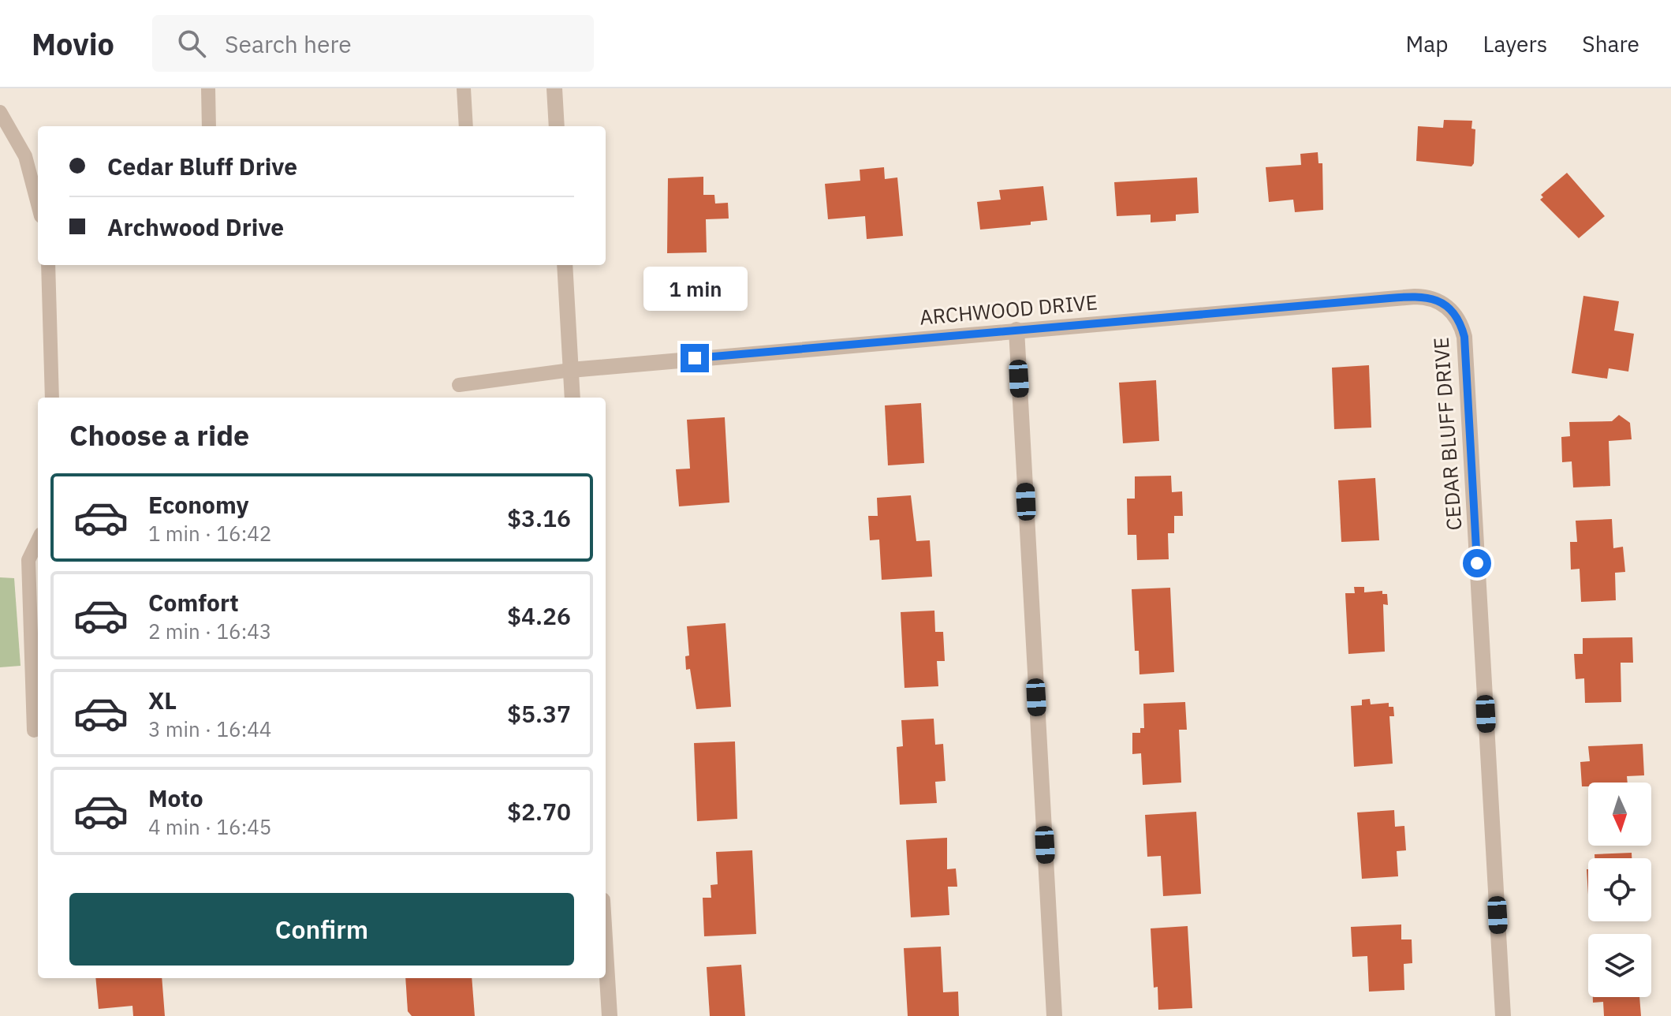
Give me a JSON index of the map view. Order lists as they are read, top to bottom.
{
  "streets": {
    "street": ["ARCHWOOD DRIVE", "CEDAR BLUFF DRIVE"]
  },
  "crossings": [
    ["ARCHWOOD DRIVE", "CEDAR BLUFF DRIVE"]
  ],
  "north": "bottom",
  "page": {
    "header": "Movio",
    "search": "Search here",
    "nav": ["Map", "Layers", "Share"],
    "banner": ["Cedar Bluff Drive", "Archwood Drive"],
    "bubble": "1 min",
    "heading": "Choose a ride",
    "list": [
      {
        "name": "Economy",
        "note": "1 min · 16:42",
        "value": "$3.16"
      },
      {
        "name": "Comfort",
        "note": "2 min · 16:43",
        "value": "$4.26"
      },
      {
        "name": "XL",
        "note": "3 min · 16:44",
        "value": "$5.37"
      },
      {
        "name": "Moto",
        "note": "4 min · 16:45",
        "value": "$2.70"
      }
    ],
    "buttons": "Confirm"
  }
}
